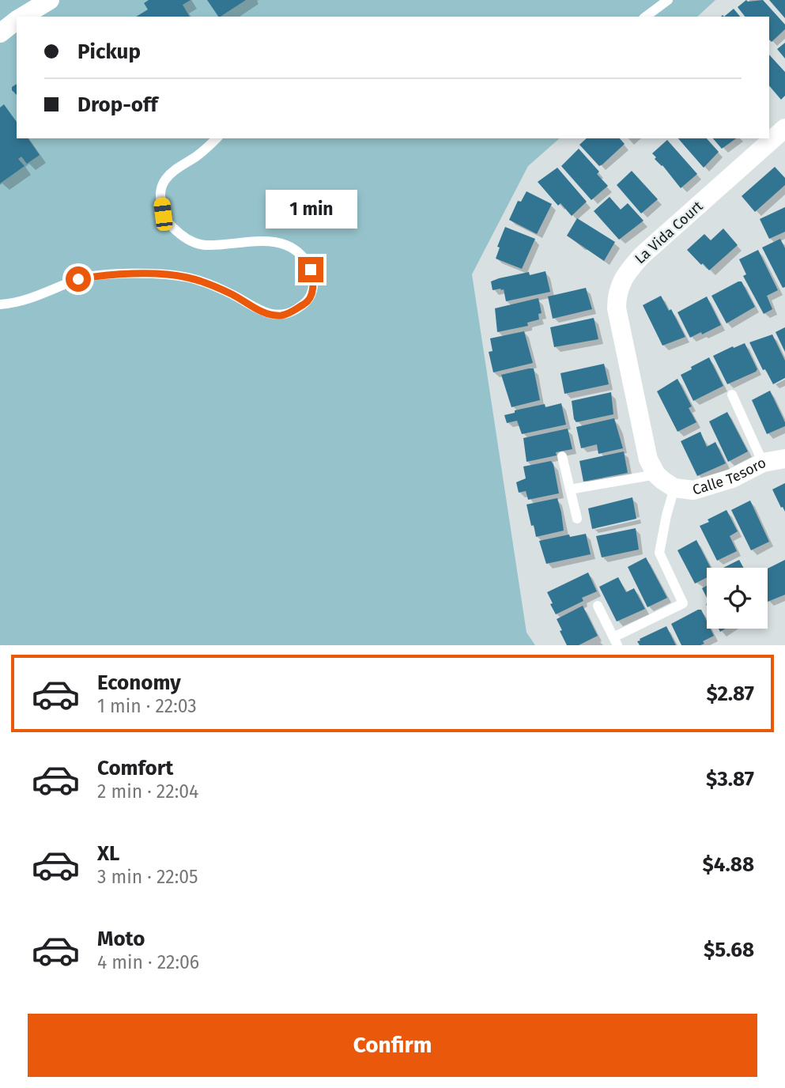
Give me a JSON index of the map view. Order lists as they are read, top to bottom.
{
  "streets": {
    "street": ["La Vida Court", "Calle Tesoro"]
  },
  "page": {
    "banner": ["Pickup", "Drop-off"],
    "bubble": "1 min",
    "list": [
      {
        "name": "Economy",
        "note": "1 min · 22:03",
        "value": "$2.87"
      },
      {
        "name": "Comfort",
        "note": "2 min · 22:04",
        "value": "$3.87"
      },
      {
        "name": "XL",
        "note": "3 min · 22:05",
        "value": "$4.88"
      },
      {
        "name": "Moto",
        "note": "4 min · 22:06",
        "value": "$5.68"
      }
    ],
    "buttons": "Confirm"
  }
}
